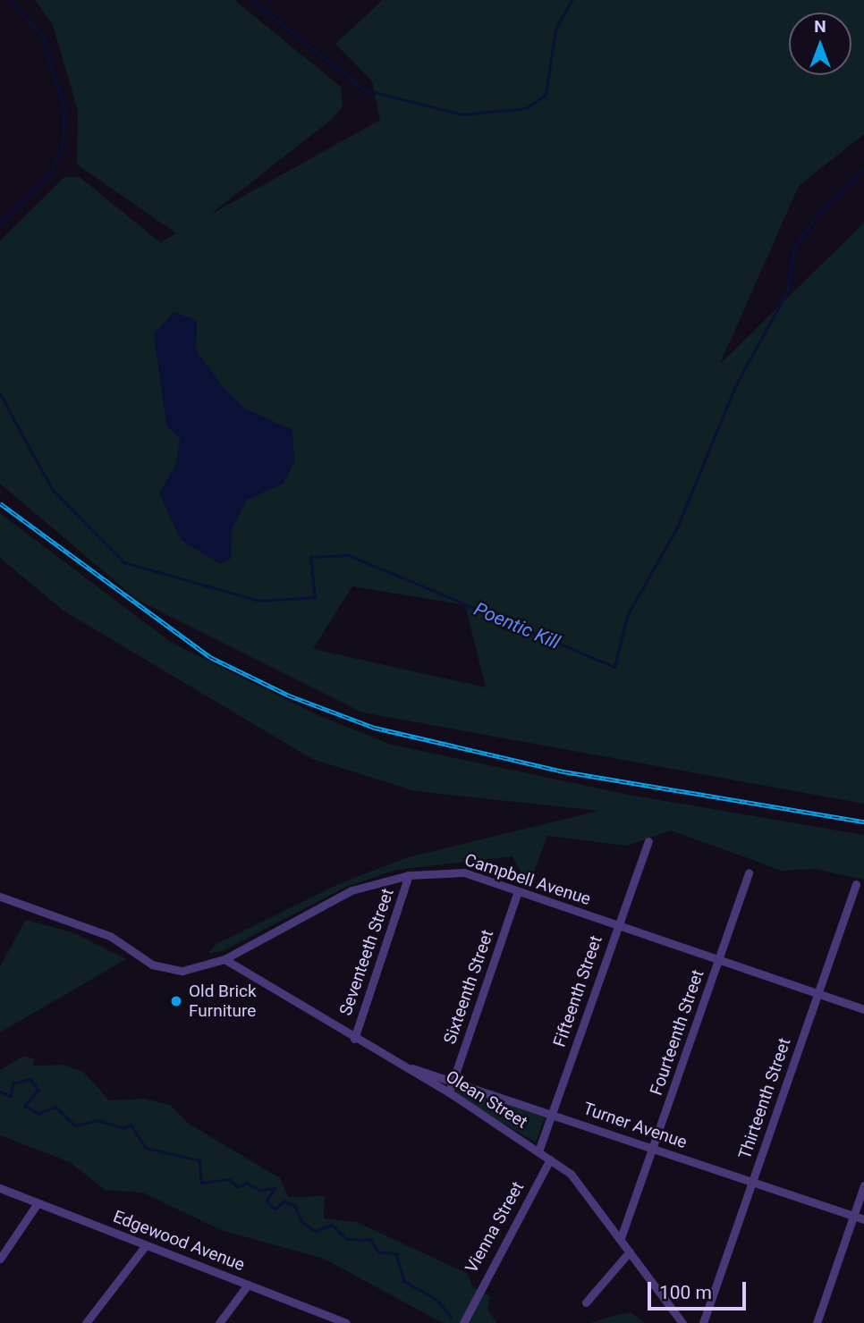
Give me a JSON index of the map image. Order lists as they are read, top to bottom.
{
  "streets": {
    "street": [
      "Campbell Avenue",
      "Seventeeth Street",
      "Sixteenth Street",
      "Fifteenth Street",
      "Fourteenth Street",
      "Thirteenth Street",
      "Olean Street",
      "Turner Avenue",
      "Vienna Street",
      "Edgewood Avenue"
    ]
  },
  "crossings": [
    ["Campbell Avenue", "Seventeeth Street"],
    ["Campbell Avenue", "Sixteenth Street"],
    ["Campbell Avenue", "Fifteenth Street"],
    ["Campbell Avenue", "Fourteenth Street"],
    ["Campbell Avenue", "Thirteenth Street"],
    ["Campbell Avenue", "Olean Street"],
    ["Seventeeth Street", "Olean Street"],
    ["Sixteenth Street", "Olean Street"],
    ["Sixteenth Street", "Turner Avenue"],
    ["Fifteenth Street", "Olean Street"],
    ["Fifteenth Street", "Turner Avenue"],
    ["Fourteenth Street", "Olean Street"],
    ["Fourteenth Street", "Turner Avenue"],
    ["Thirteenth Street", "Turner Avenue"],
    ["Olean Street", "Turner Avenue"],
    ["Olean Street", "Vienna Street"]
  ],
  "water": ["Poentic Kill"],
  "places": ["Old Brick Furniture"],
  "scale_bar": "100 m",
  "north": "top"
}
